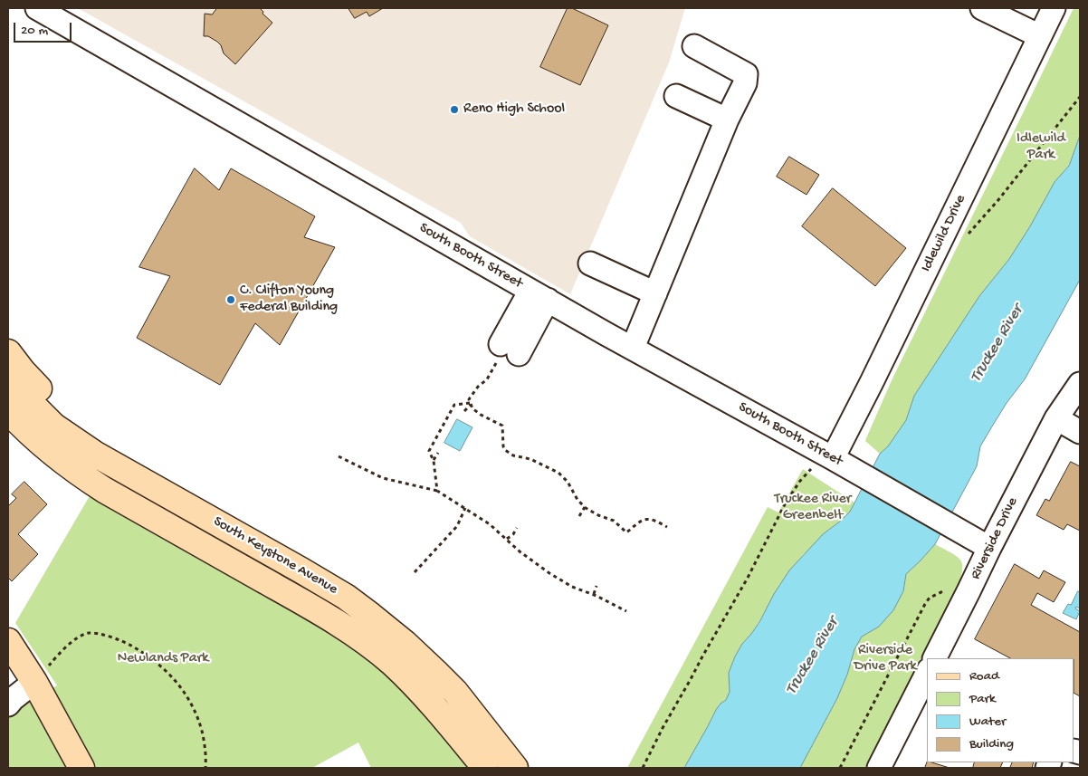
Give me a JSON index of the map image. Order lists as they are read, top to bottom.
{
  "streets": {
    "main road": ["South Keystone Avenue"],
    "street": ["Idlewild Drive", "South Booth Street", "Riverside Drive"]
  },
  "crossings": [
    ["Idlewild Drive", "South Booth Street"],
    ["South Booth Street", "Riverside Drive"]
  ],
  "water": ["Truckee River"],
  "parks": [
    "Idlewild Park",
    "Truckee River Greenbelt",
    "Riverside Drive Park",
    "Newlands Park"
  ],
  "places": ["Reno High School", "C. Clifton Young Federal Building"],
  "legend": [
    "Road",
    "Park",
    "Water",
    "Building"
  ],
  "scale_bar": "20 m"
}
